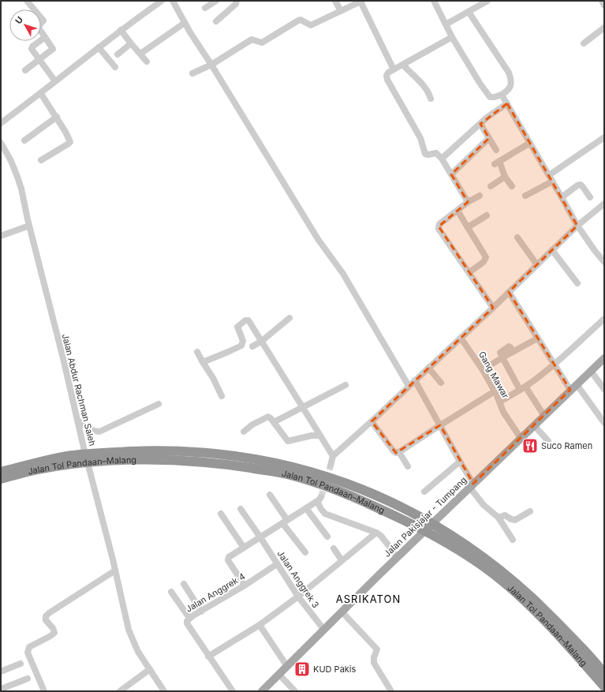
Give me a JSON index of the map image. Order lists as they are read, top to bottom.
{
  "streets": {
    "highway": ["Jalan Tol Pandaan–Malang"],
    "main road": ["Jalan Pakisjajar - Tumpang"],
    "street": [
      "Gang Mawar",
      "Jalan Abdur Rachman Saleh",
      "Jalan Anggrek 3",
      "Jalan Anggrek 4"
    ]
  },
  "crossings": [
    ["Gang Mawar", "Jalan Pakisjajar - Tumpang"],
    ["Jalan Pakisjajar - Tumpang", "Jalan Anggrek 3"],
    ["Jalan Anggrek 3", "Jalan Anggrek 4"]
  ],
  "districts": ["ASRIKATON"],
  "places": {
    "restaurant": ["Suco Ramen"],
    "building": ["KUD Pakis"]
  },
  "north": "top left"
}
